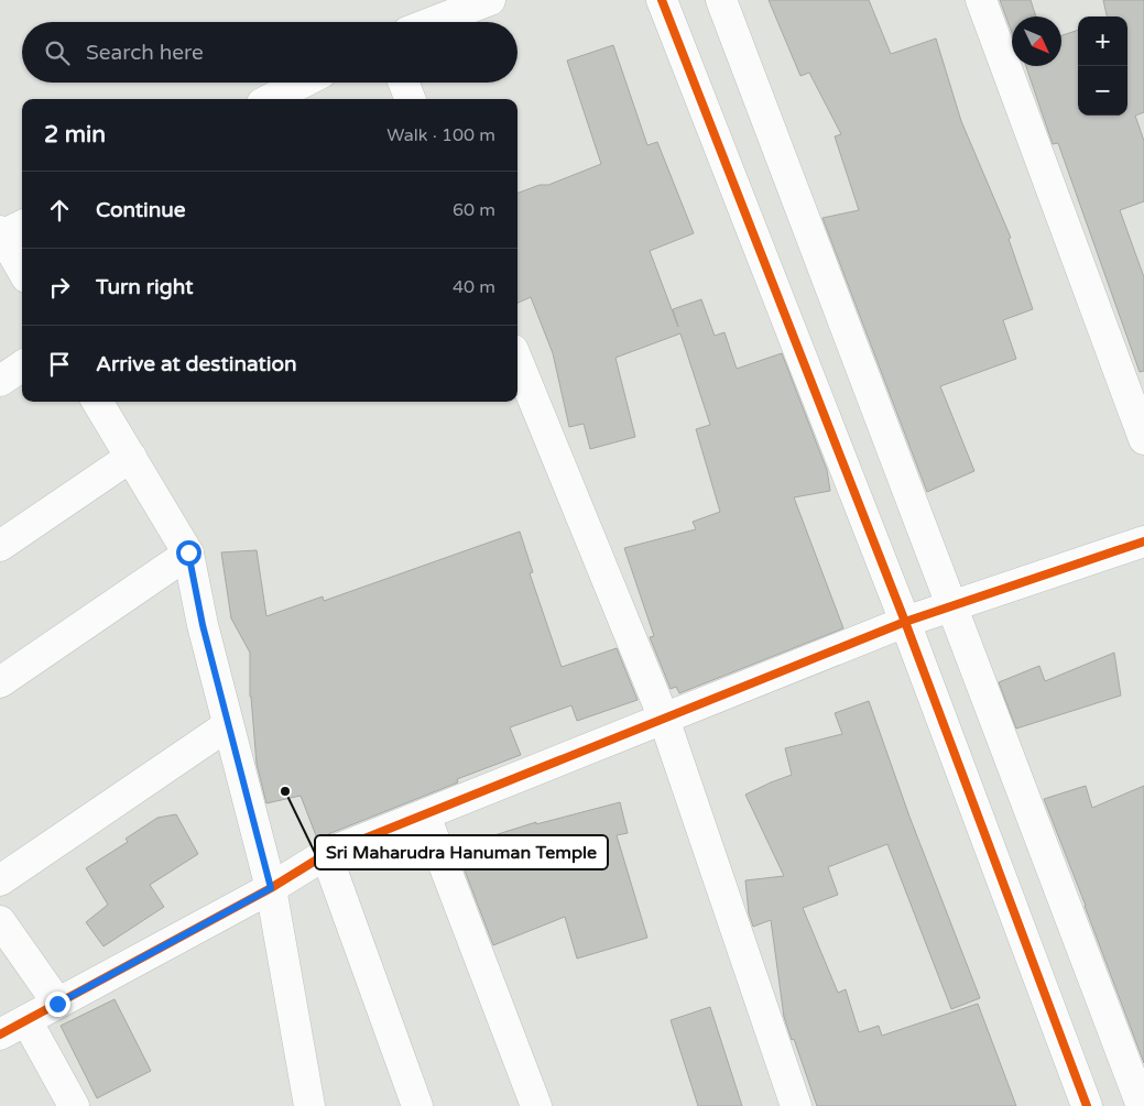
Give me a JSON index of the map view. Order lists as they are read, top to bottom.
{
  "places": ["Sri Maharudra Hanuman Temple"],
  "north": "bottom right",
  "page": {
    "map_buttons": ["+", "−"],
    "search": "Search here",
    "heading": ["2 min", "Walk · 100 m"],
    "list": [
      ["Continue", "60 m"],
      ["Turn right", "40 m"],
      "Arrive at destination"
    ]
  }
}
